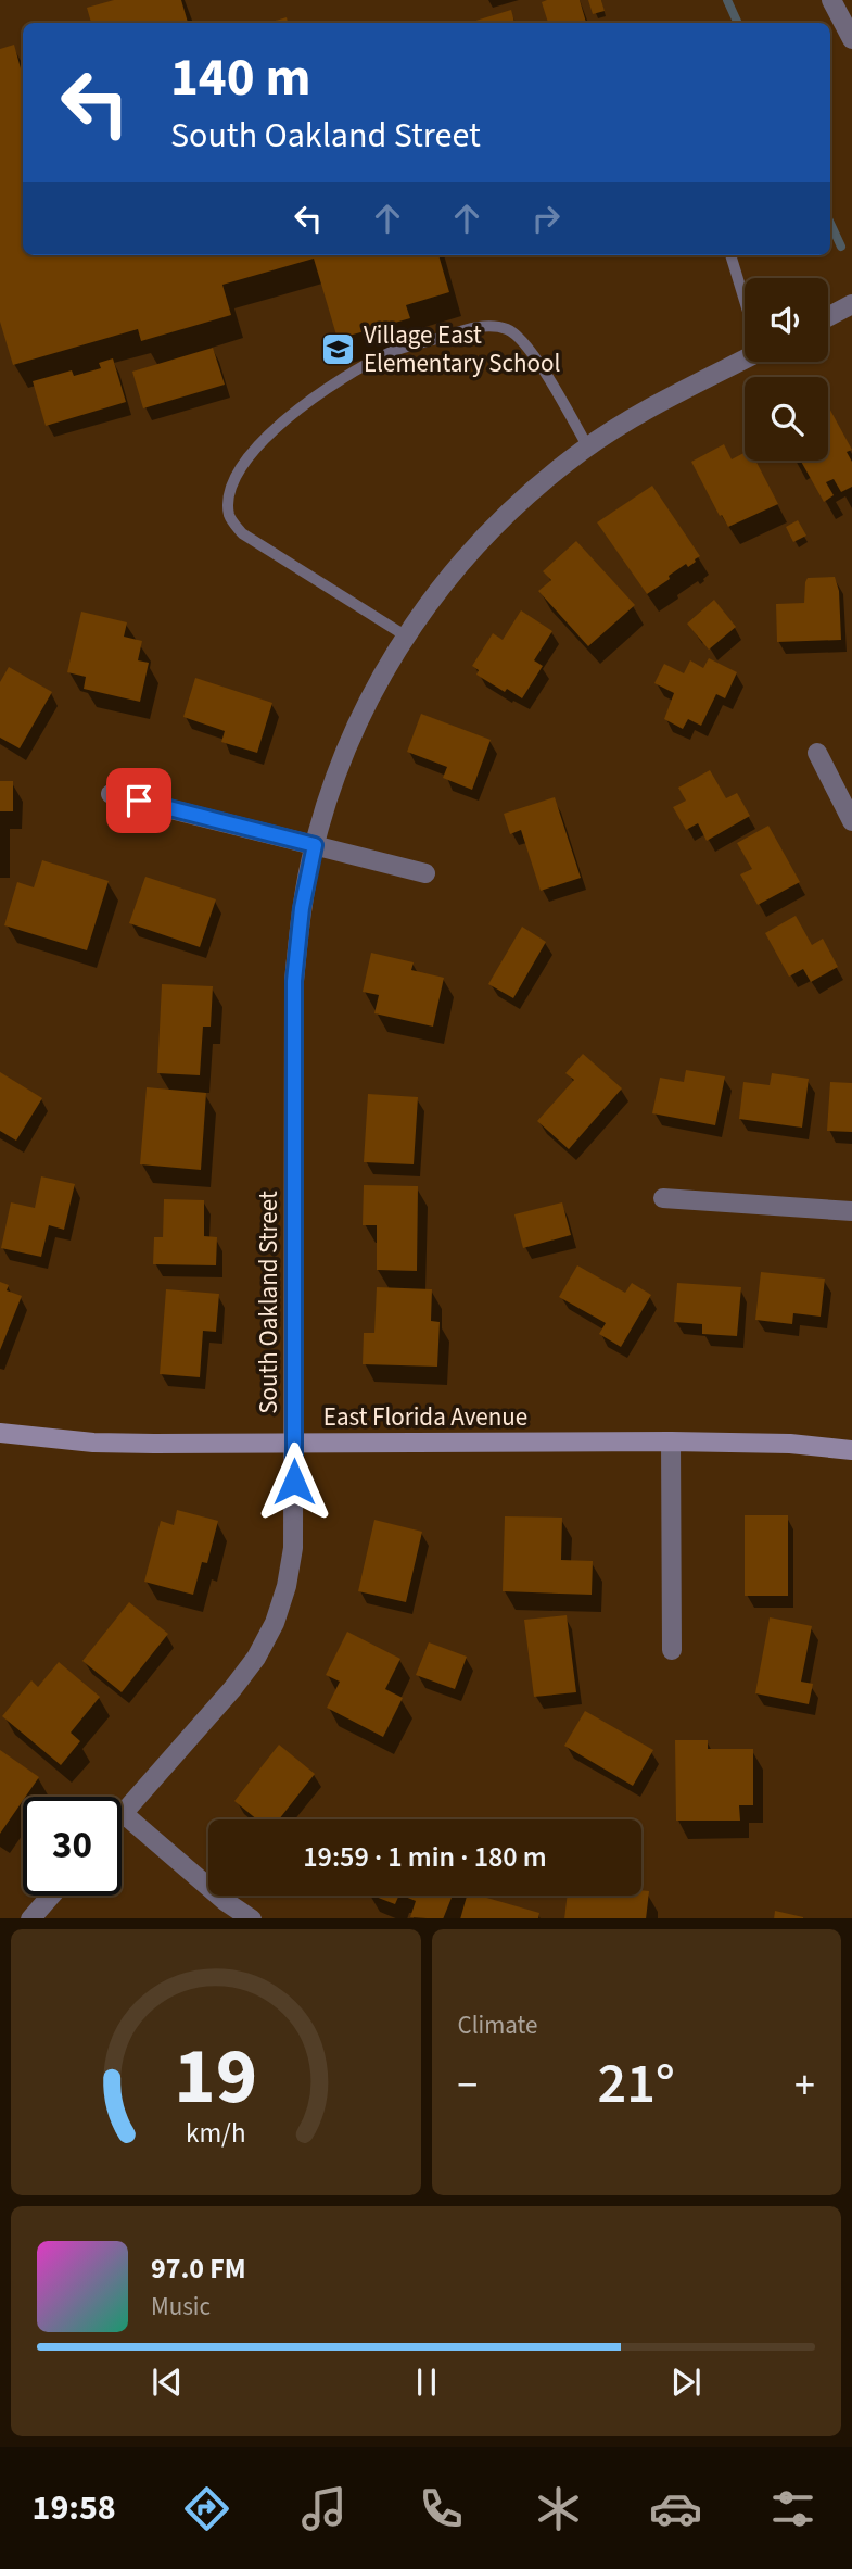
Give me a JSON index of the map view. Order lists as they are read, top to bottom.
{
  "streets": {
    "street": ["South Oakland Street", "East Florida Avenue"]
  },
  "crossings": [
    ["South Oakland Street", "East Florida Avenue"]
  ],
  "places": {
    "school or university": ["Village East Elementary School"]
  },
  "page": {
    "turn": ["140 m", "South Oakland Street"],
    "limit": "30",
    "trip": "19:59 · 1 min · 180 m",
    "tile": "Climate",
    "heat": ["−", "21°", "+"],
    "song": ["97.0 FM", "Music"],
    "tabs": "19:58",
    "gauge": ["19", "km/h"]
  }
}
